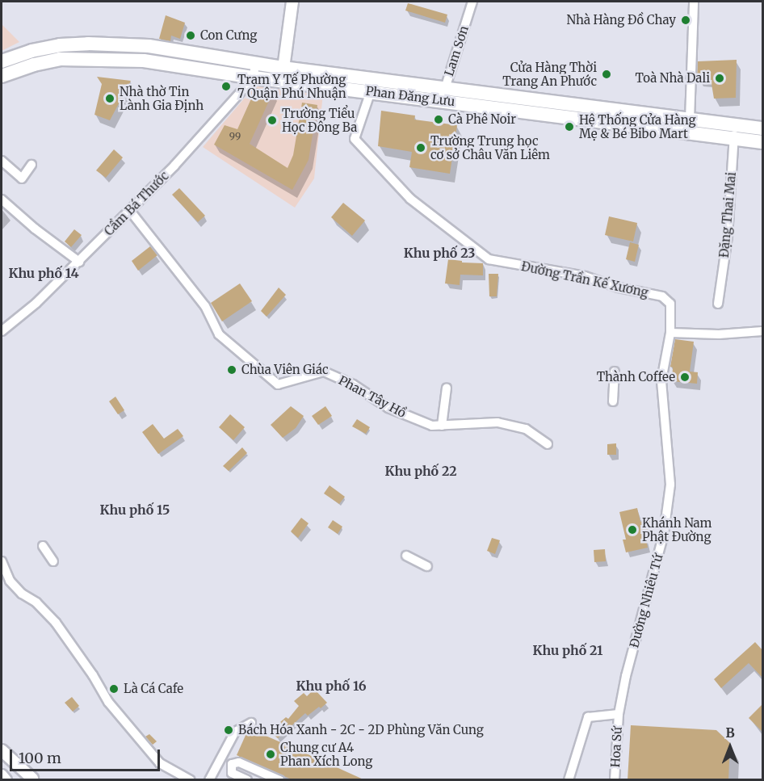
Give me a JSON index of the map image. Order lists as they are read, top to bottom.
{
  "streets": {
    "main road": ["Phan Đăng Lưu"],
    "street": [
      "Lam Sơn",
      "Cầm Bá Thước",
      "Đặng Thai Mai",
      "Đường Trần Kế Xương",
      "Phan Tây Hồ",
      "Đường Nhiêu Tứ",
      "Hoa Sứ"
    ]
  },
  "crossings": [
    ["Lam Sơn", "Phan Đăng Lưu"],
    ["Phan Đăng Lưu", "Cầm Bá Thước"],
    ["Phan Đăng Lưu", "Đặng Thai Mai"],
    ["Phan Đăng Lưu", "Đường Trần Kế Xương"],
    ["Cầm Bá Thước", "Phan Tây Hồ"],
    ["Đường Trần Kế Xương", "Đường Nhiêu Tứ"],
    ["Đường Nhiêu Tứ", "Hoa Sứ"]
  ],
  "districts": [
    "Khu phố 23",
    "Khu phố 14",
    "Khu phố 22",
    "Khu phố 15",
    "Khu phố 21",
    "Khu phố 16"
  ],
  "places": [
    "Nhà Hàng Đồ Chay",
    "Con Cưng",
    "Cửa Hàng Thời Trang An Phước",
    "Toà Nhà Dali",
    "Trạm Y Tế Phường 7 Quận Phú Nhuận",
    "Nhà thờ Tin Lành Gia Định",
    "Cà Phê Noir",
    "Trường Tiểu Học Đông Ba",
    "Hệ Thống Cửa Hàng Mẹ & Bé Bibo Mart",
    "Trường Trung học cơ sở Châu Văn Liêm",
    "Chùa Viên Giác",
    "Thành Coffee",
    "Khánh Nam Phật Đường",
    "Là Cá Cafe",
    "Bách Hóa Xanh - 2C - 2D Phùng Văn Cung",
    "Chung cư A4 Phan Xích Long"
  ],
  "house_numbers": ["99"],
  "scale_bar": "100 m",
  "north": "top"
}
